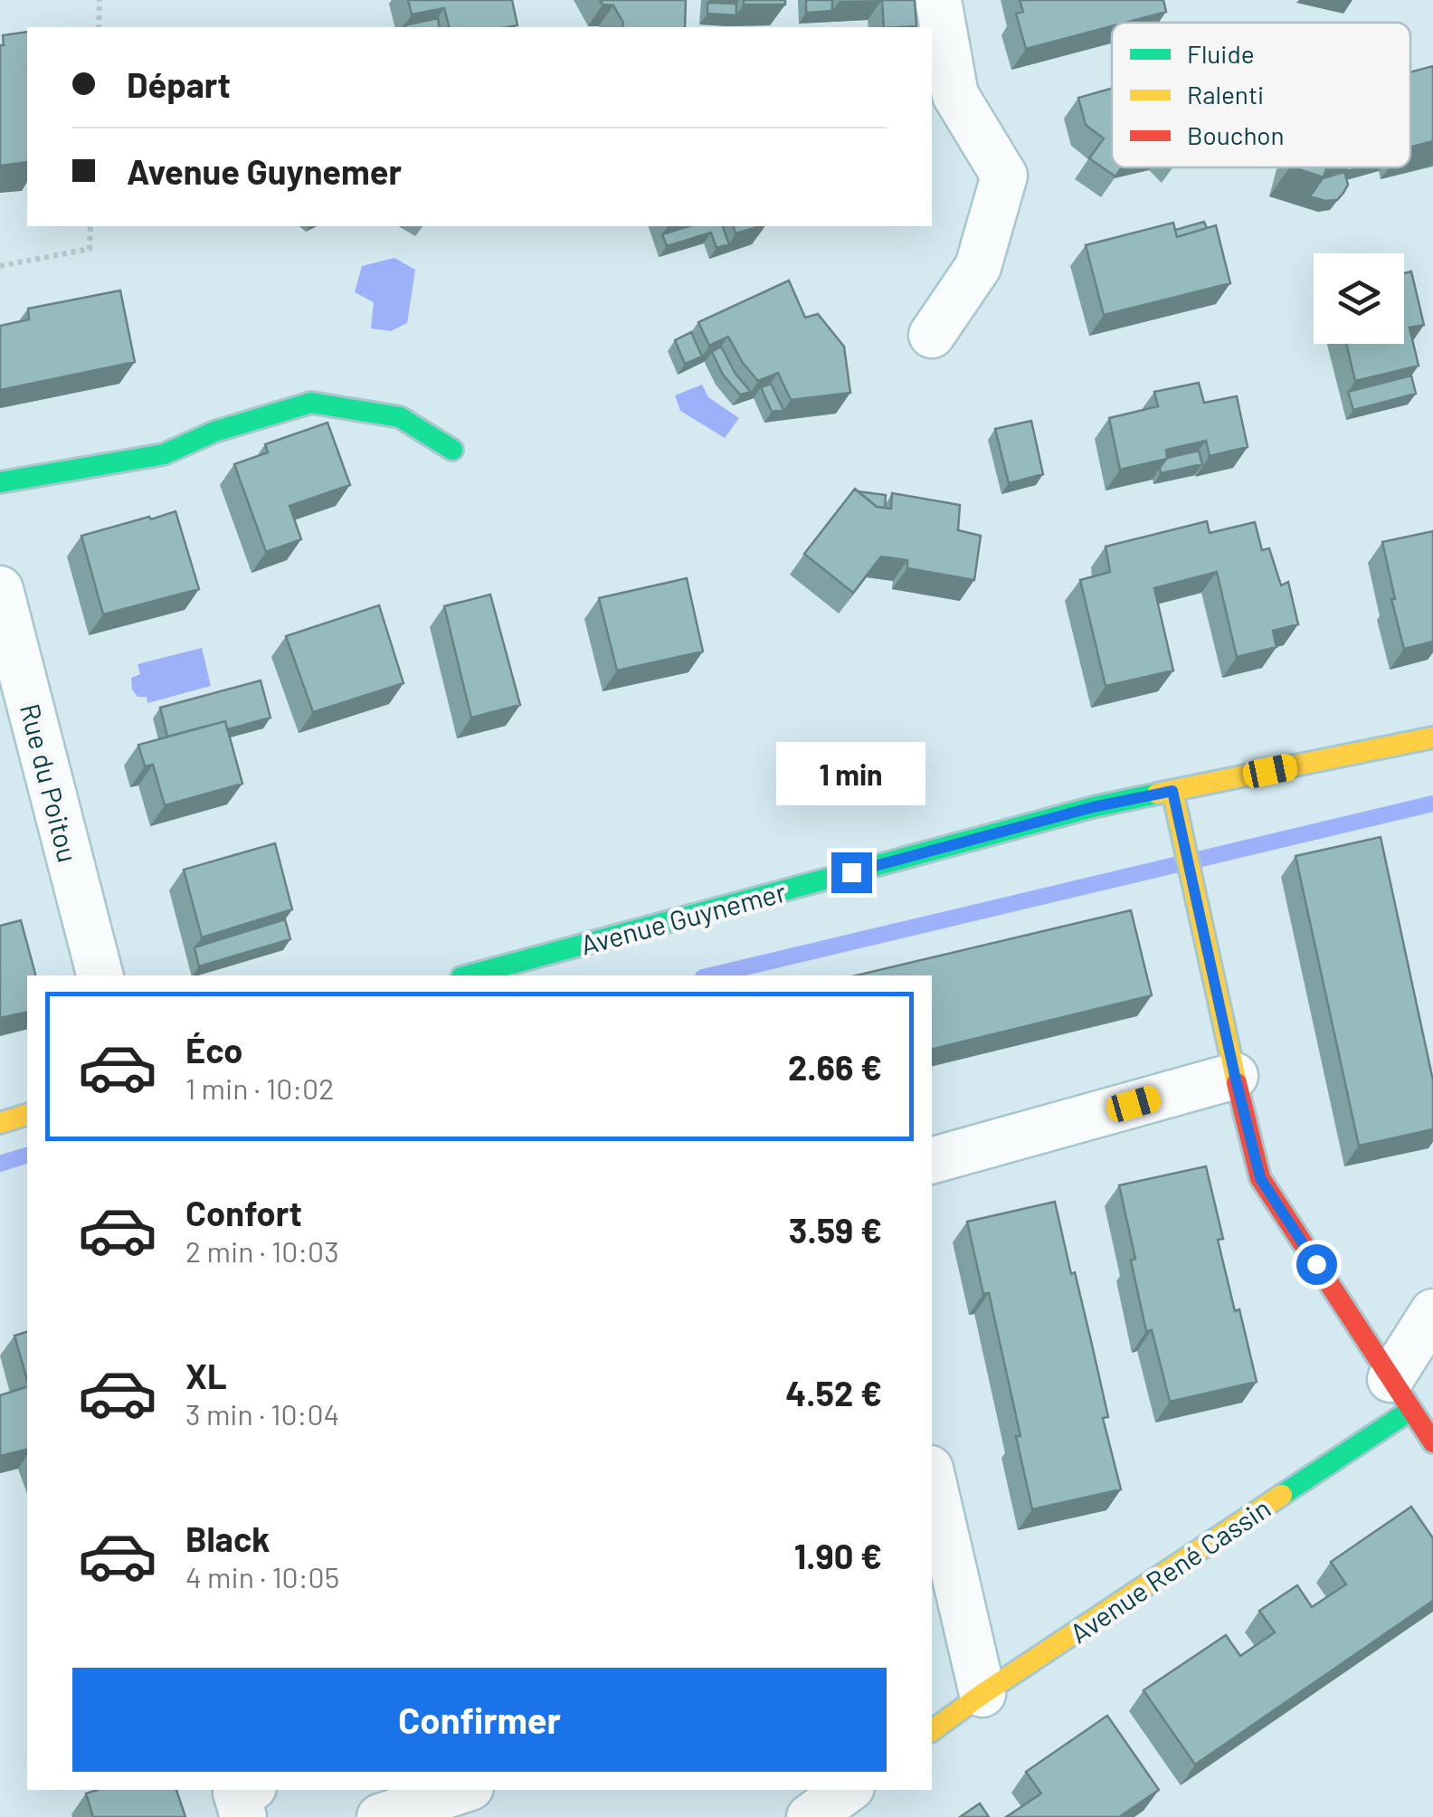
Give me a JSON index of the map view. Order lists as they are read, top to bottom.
{
  "streets": {
    "street": ["Rue du Poitou", "Avenue Guynemer", "Avenue René Cassin"]
  },
  "legend": ["Fluide", "Ralenti", "Bouchon"],
  "page": {
    "banner": ["Départ", "Avenue Guynemer"],
    "bubble": "1 min",
    "list": [
      {
        "name": "Éco",
        "note": "1 min · 10:02",
        "value": "2.66 €"
      },
      {
        "name": "Confort",
        "note": "2 min · 10:03",
        "value": "3.59 €"
      },
      {
        "name": "XL",
        "note": "3 min · 10:04",
        "value": "4.52 €"
      },
      {
        "name": "Black",
        "note": "4 min · 10:05",
        "value": "1.90 €"
      }
    ],
    "buttons": "Confirmer"
  }
}
